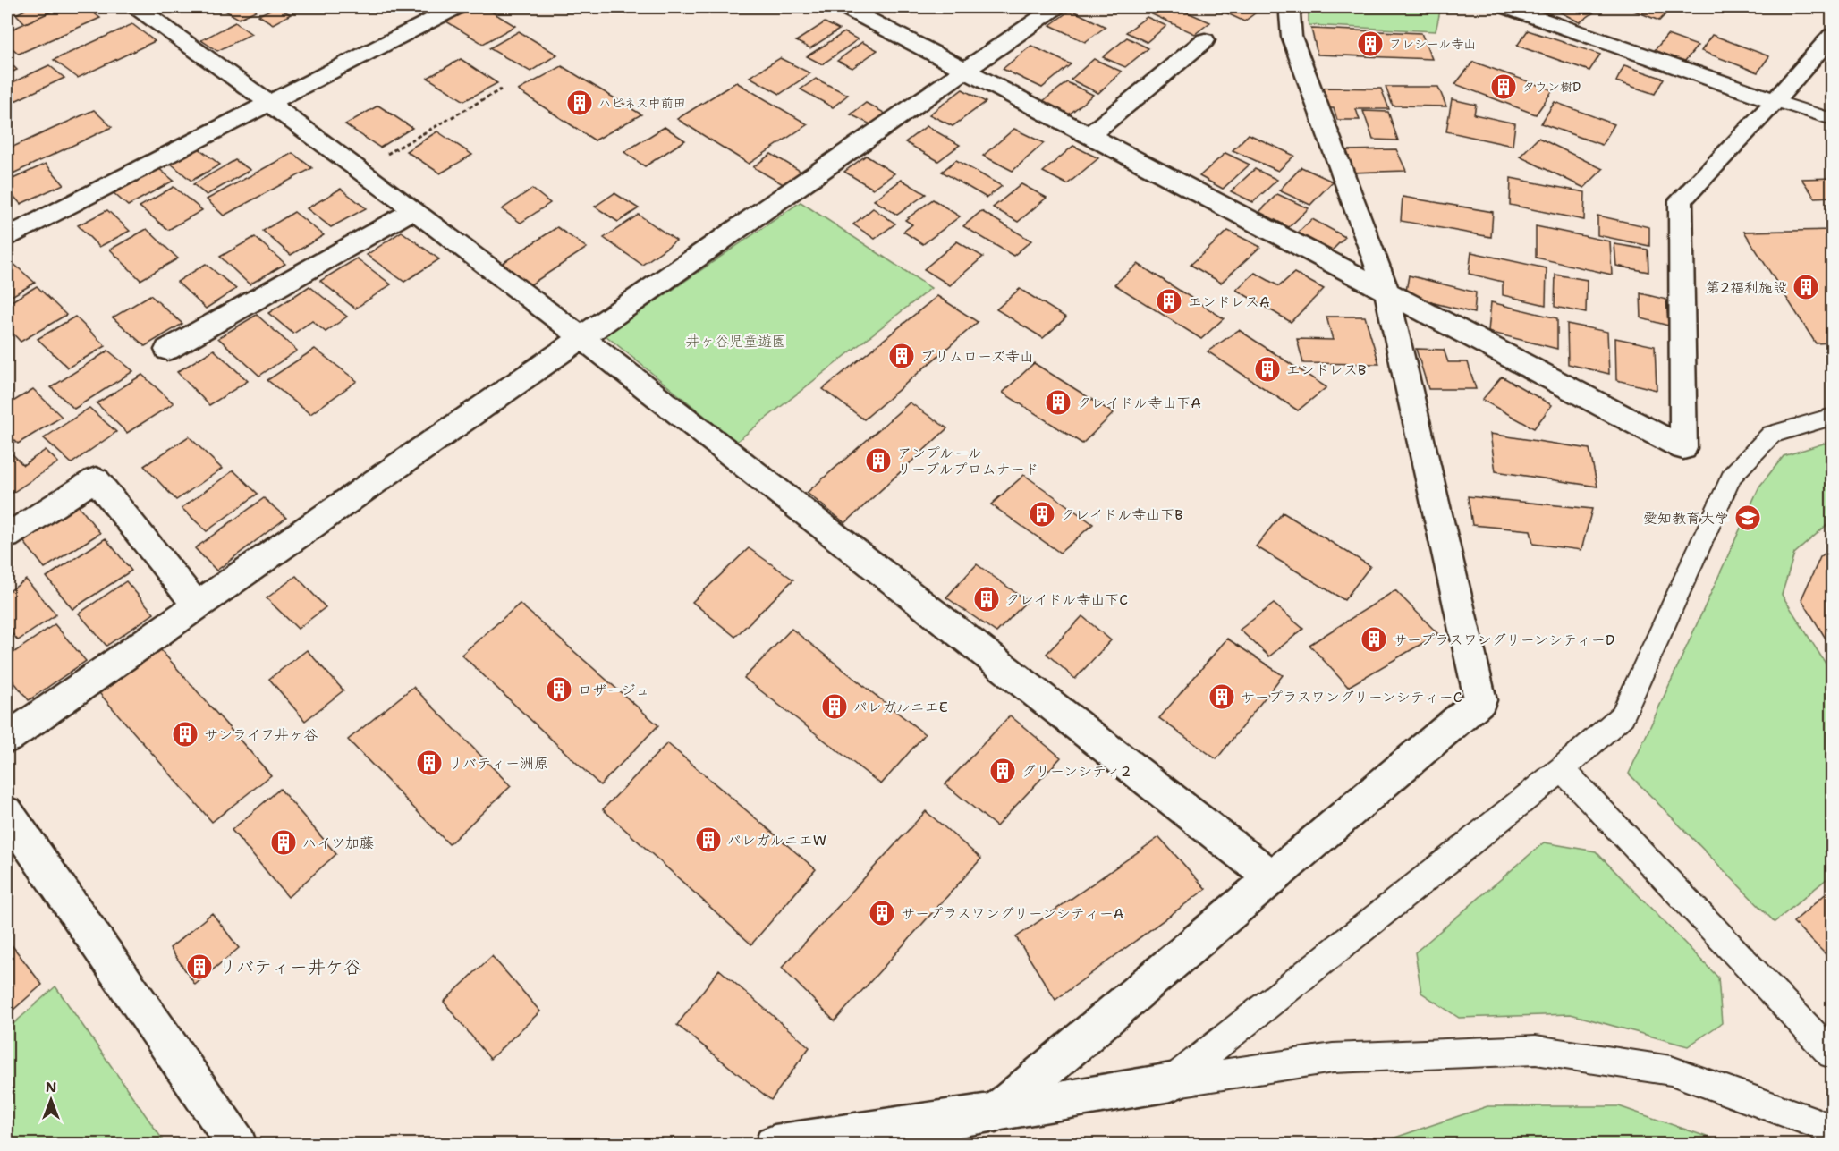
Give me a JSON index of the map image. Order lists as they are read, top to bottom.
{
  "parks": ["井ヶ谷児童遊園"],
  "places": {
    "building": [
      "フレシール寺山",
      "タウン樹D",
      "ハピネス中前田",
      "第2福利施設",
      "エンドレスA",
      "プリムローズ寺山",
      "エンドレスB",
      "クレイドル寺山下A",
      "アンプルール リーブルプロムナード",
      "クレイドル寺山下B",
      "クレイドル寺山下C",
      "サープラスワングリーンシティーD",
      "ロザージュ",
      "サープラスワングリーンシティーC",
      "パレガルニエE",
      "サンライフ井ヶ谷",
      "リバティー洲原",
      "グリーンシティ2",
      "パレガルニエW",
      "ハイツ加藤",
      "サープラスワングリーンシティーA",
      "リバティー井ケ谷"
    ],
    "school or university": ["愛知教育大学"]
  },
  "north": "top"
}
